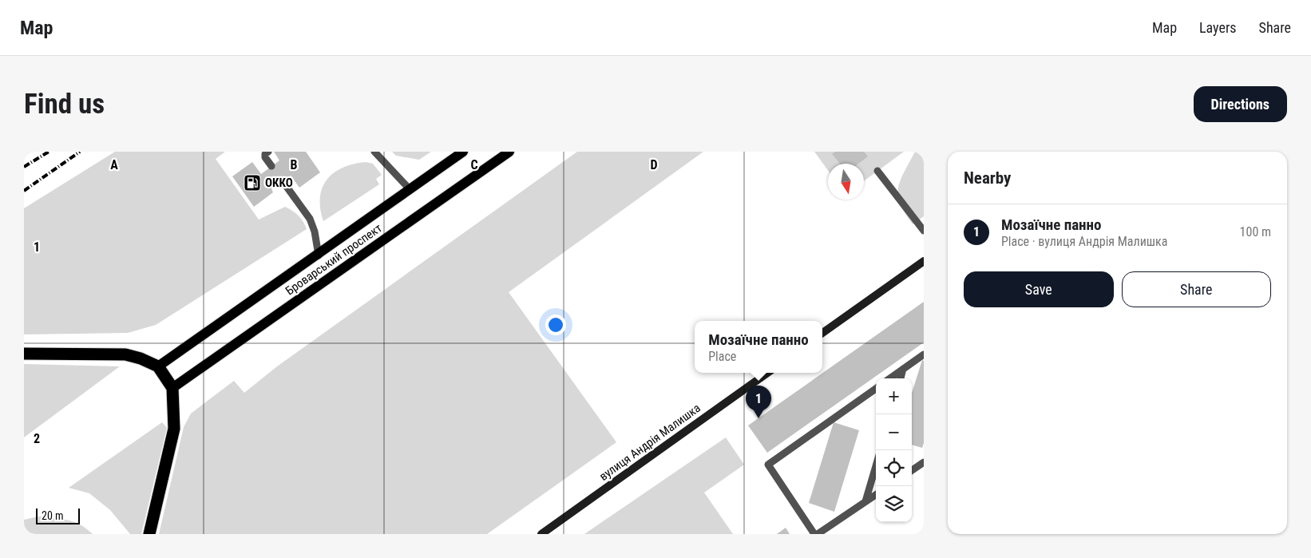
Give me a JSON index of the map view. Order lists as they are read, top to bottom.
{
  "streets": {
    "main road": ["Броварський проспект"],
    "street": ["вулиця Андрія Малишка"]
  },
  "places": {
    "fuel station": ["ОККО"]
  },
  "scale_bar": "20 m",
  "north": "bottom",
  "page": {
    "header": "Map",
    "nav": ["Map", "Layers", "Share"],
    "buttons": [
      "Directions",
      ["Save", "Share"]
    ],
    "title": "Find us",
    "heading": "Nearby",
    "list": [
      {
        "mark": "1",
        "name": "Мозаїчне панно",
        "note": "Place · вулиця Андрія Малишка",
        "value": "100 m"
      }
    ],
    "popup": ["Мозаїчне панно", "Place"],
    "map_buttons": ["+", "−"],
    "pins": "1",
    "scale": "20 m"
  },
  "grid": {
    "columns": [
      "A",
      "B",
      "C",
      "D"
    ],
    "rows": ["1", "2"]
  }
}
